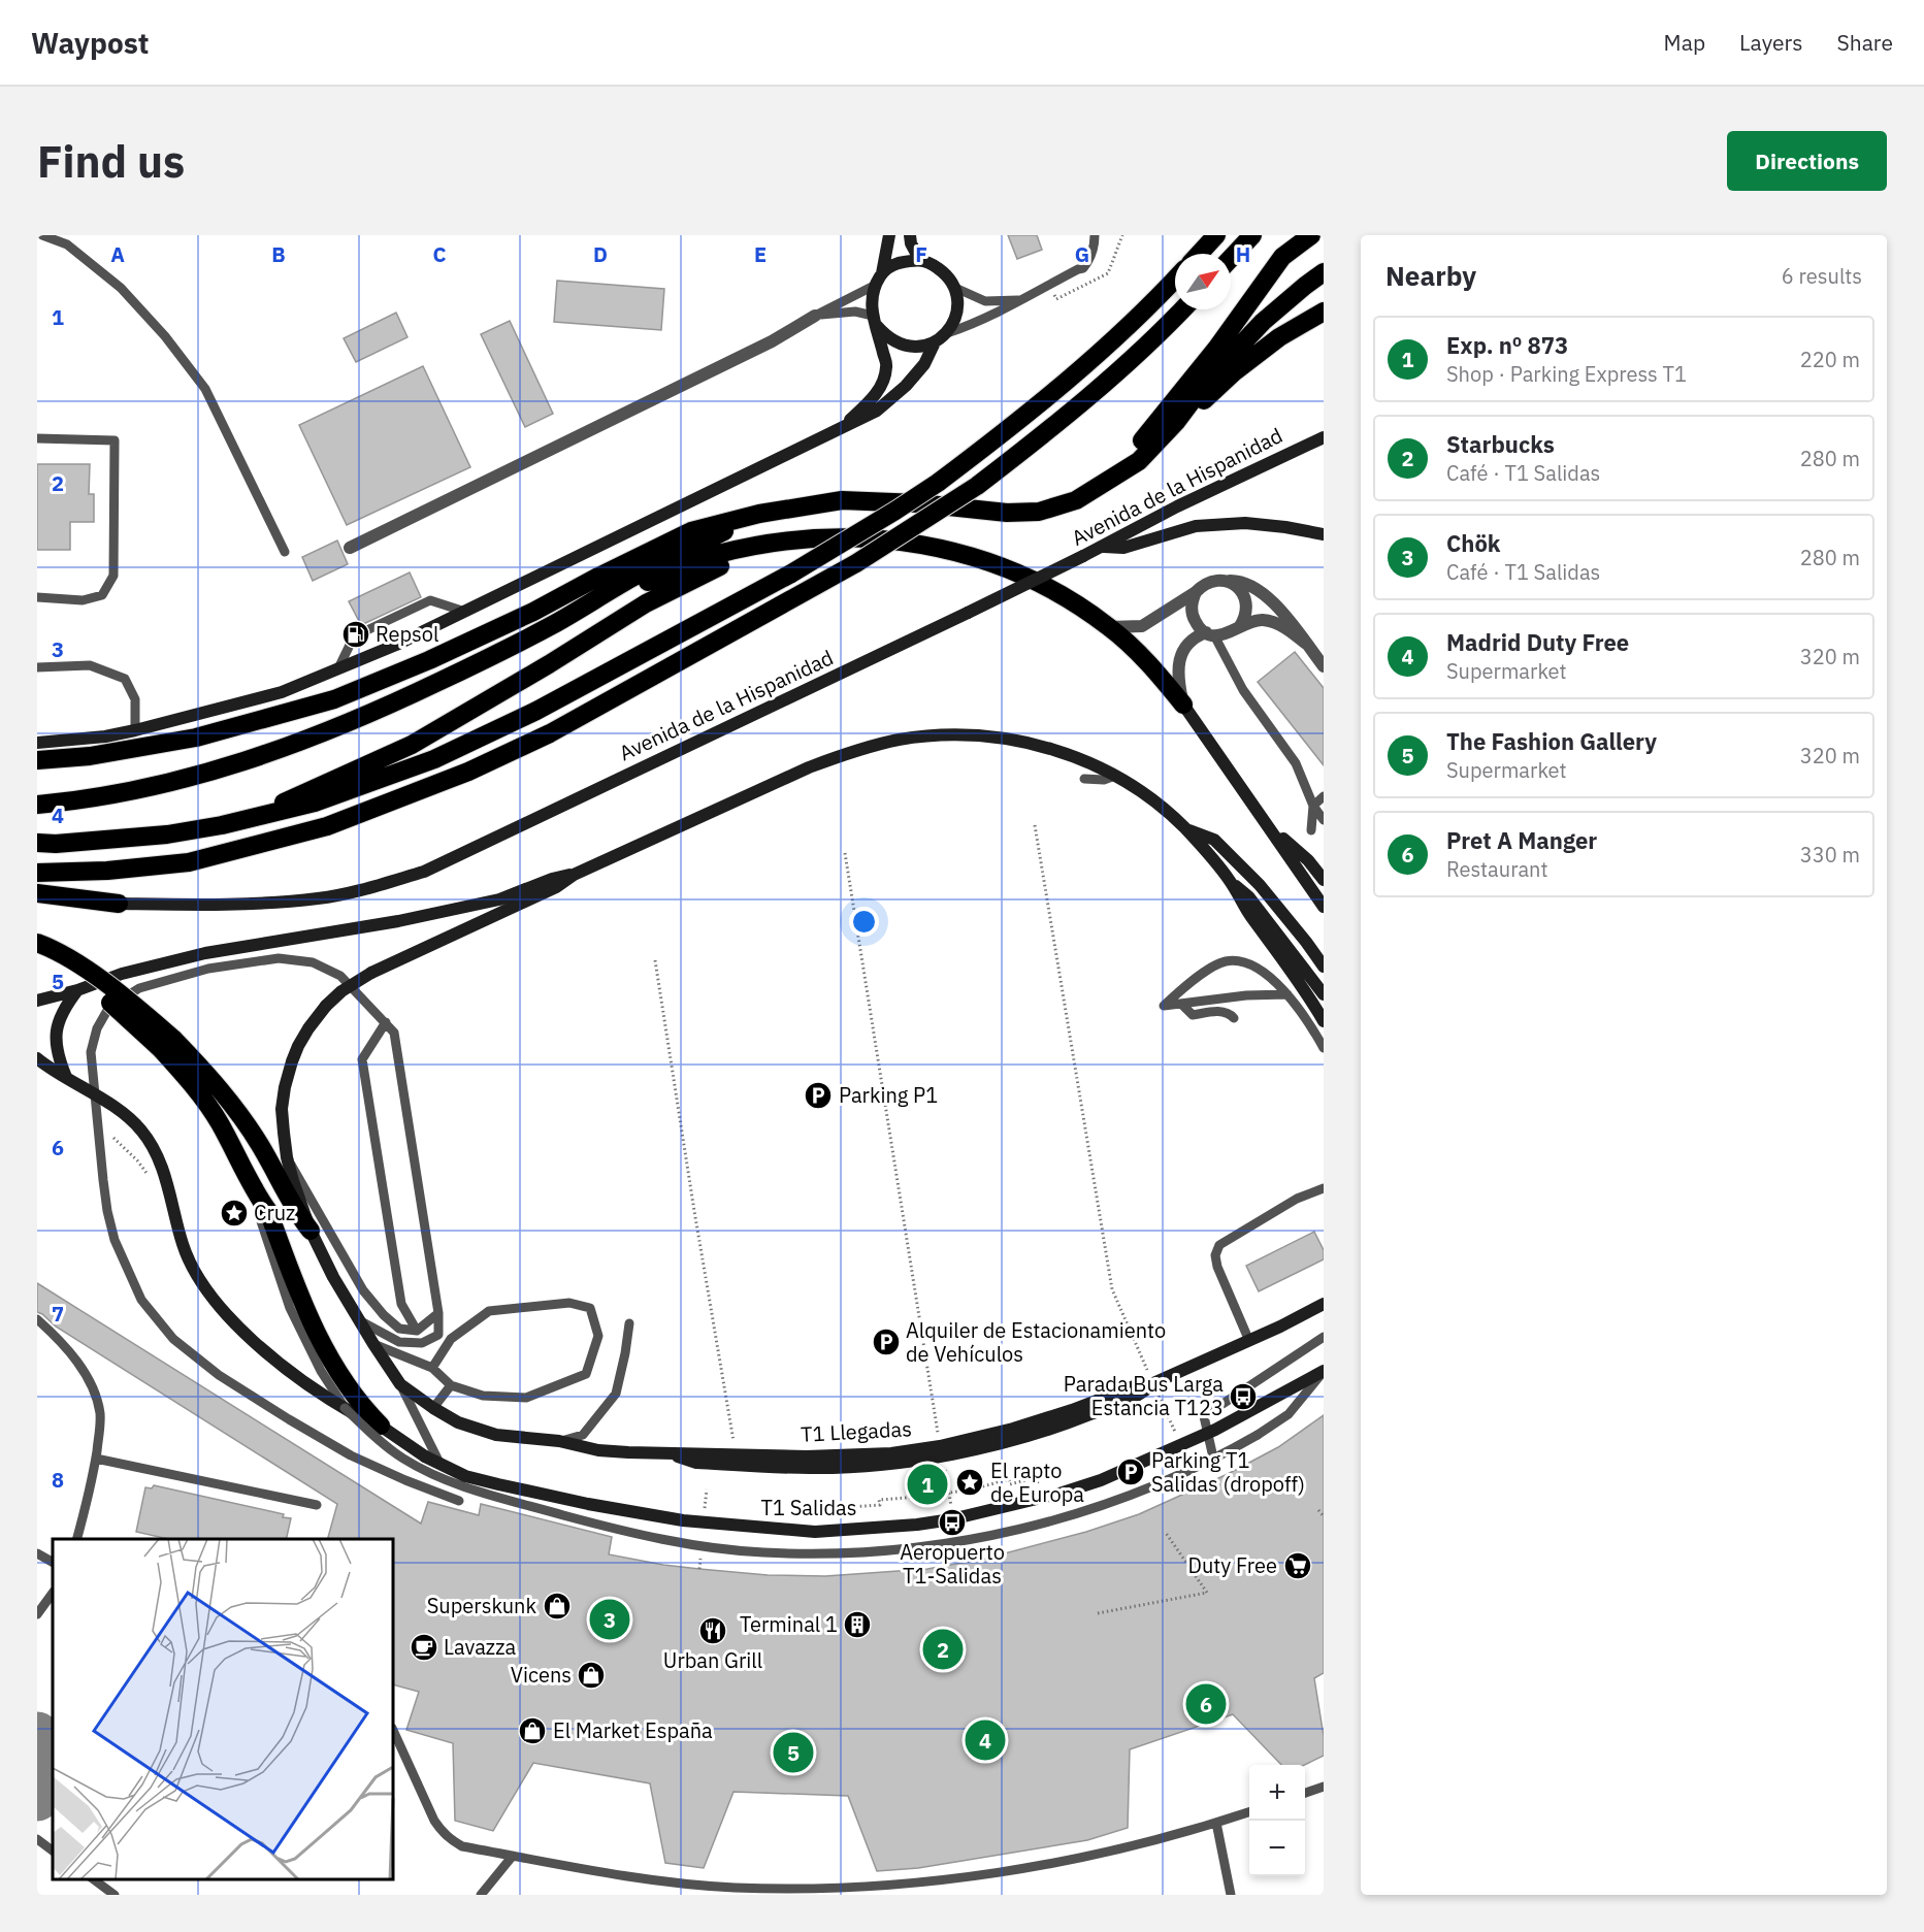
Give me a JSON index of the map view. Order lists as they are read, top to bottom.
{
  "streets": {
    "street": ["Avenida de la Hispanidad", "T1 Llegadas", "T1 Salidas"]
  },
  "places": {
    "fuel station": ["Repsol"],
    "parking": ["Parking P1", "Alquiler de Estacionamiento de Vehículos", "Parking T1 Salidas (dropoff)"],
    "place": ["Cruz", "El rapto de Europa"],
    "bus stop": ["Parada Bus Larga Estancia T123", "Aeropuerto T1-Salidas"],
    "supermarket": ["Duty Free"],
    "shop": ["Superskunk", "Vicens", "El Market España"],
    "building": ["Terminal 1"],
    "restaurant": ["Urban Grill"],
    "cafe": ["Lavazza"]
  },
  "north": "top right",
  "page": {
    "header": "Waypost",
    "nav": ["Map", "Layers", "Share"],
    "buttons": "Directions",
    "title": "Find us",
    "heading": ["Nearby", "6 results"],
    "list": [
      {
        "mark": "1",
        "name": "Exp. nº 873",
        "note": "Shop · Parking Express T1",
        "value": "220 m"
      },
      {
        "mark": "2",
        "name": "Starbucks",
        "note": "Café · T1 Salidas",
        "value": "280 m"
      },
      {
        "mark": "3",
        "name": "Chök",
        "note": "Café · T1 Salidas",
        "value": "280 m"
      },
      {
        "mark": "4",
        "name": "Madrid Duty Free",
        "note": "Supermarket",
        "value": "320 m"
      },
      {
        "mark": "5",
        "name": "The Fashion Gallery",
        "note": "Supermarket",
        "value": "320 m"
      },
      {
        "mark": "6",
        "name": "Pret A Manger",
        "note": "Restaurant",
        "value": "330 m"
      }
    ],
    "pins": [
      "1",
      "3",
      "2",
      "6",
      "4",
      "5"
    ],
    "map_buttons": ["+", "−"]
  },
  "grid": {
    "columns": [
      "A",
      "B",
      "C",
      "D",
      "E",
      "F",
      "G",
      "H"
    ],
    "rows": [
      "1",
      "2",
      "3",
      "4",
      "5",
      "6",
      "7",
      "8"
    ]
  }
}
